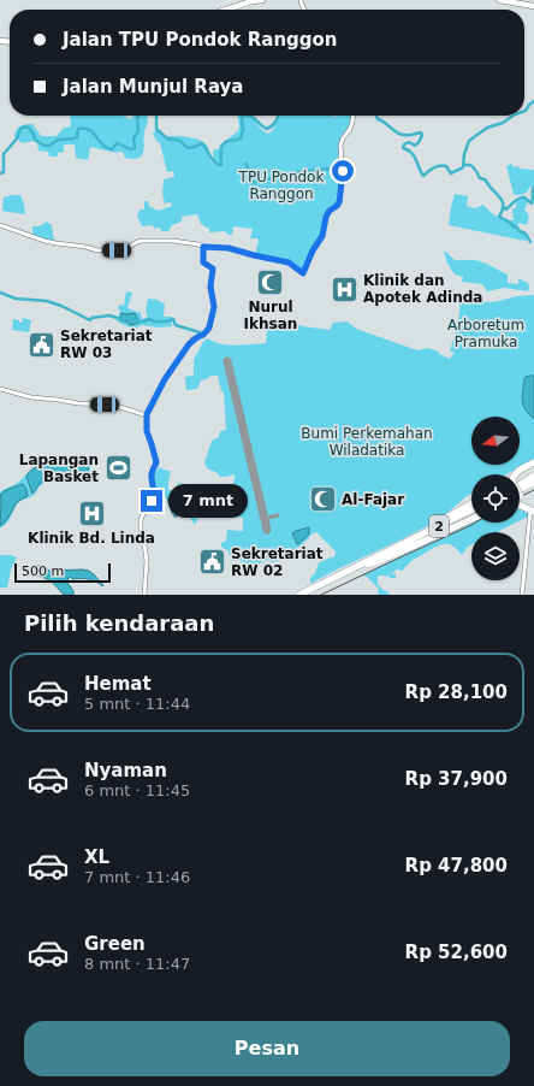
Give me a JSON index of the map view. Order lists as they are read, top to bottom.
{
  "streets": {
    "highway": ["2"]
  },
  "parks": ["TPU Pondok Ranggon", "Arboretum Pramuka", "Bumi Perkemahan Wiladatika"],
  "places": {
    "mosque": ["Nurul Ikhsan", "Al-Fajar"],
    "hospital": ["Klinik dan Apotek Adinda", "Klinik Bd. Linda"],
    "public building": ["Sekretariat RW 03", "Sekretariat RW 02"],
    "sports": ["Lapangan Basket"]
  },
  "scale_bar": "500 m",
  "north": "left",
  "page": {
    "banner": ["Jalan TPU Pondok Ranggon", "Jalan Munjul Raya"],
    "bubble": "7 mnt",
    "scale": "500 m",
    "heading": "Pilih kendaraan",
    "list": [
      {
        "name": "Hemat",
        "note": "5 mnt · 11:44",
        "value": "Rp 28,100"
      },
      {
        "name": "Nyaman",
        "note": "6 mnt · 11:45",
        "value": "Rp 37,900"
      },
      {
        "name": "XL",
        "note": "7 mnt · 11:46",
        "value": "Rp 47,800"
      },
      {
        "name": "Green",
        "note": "8 mnt · 11:47",
        "value": "Rp 52,600"
      }
    ],
    "buttons": "Pesan"
  }
}
